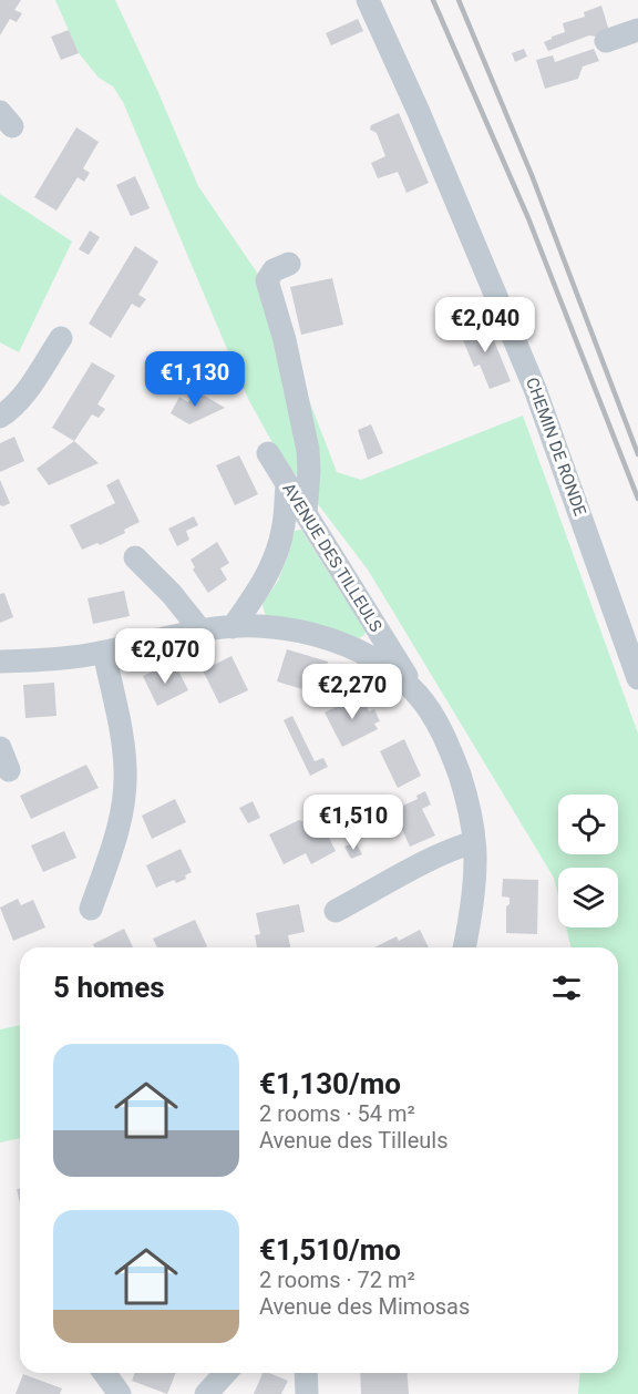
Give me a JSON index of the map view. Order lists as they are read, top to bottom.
{
  "streets": {
    "street": ["CHEMIN DE RONDE", "AVENUE DES TILLEULS"]
  },
  "page": {
    "price": [
      "€2,040",
      "€1,130",
      "€2,070",
      "€2,270",
      "€1,510"
    ],
    "heading": "5 homes",
    "list": [
      {
        "name": "€1,130/mo",
        "note": "2 rooms · 54 m² · Avenue des Tilleuls"
      },
      {
        "name": "€1,510/mo",
        "note": "2 rooms · 72 m² · Avenue des Mimosas"
      }
    ]
  }
}
